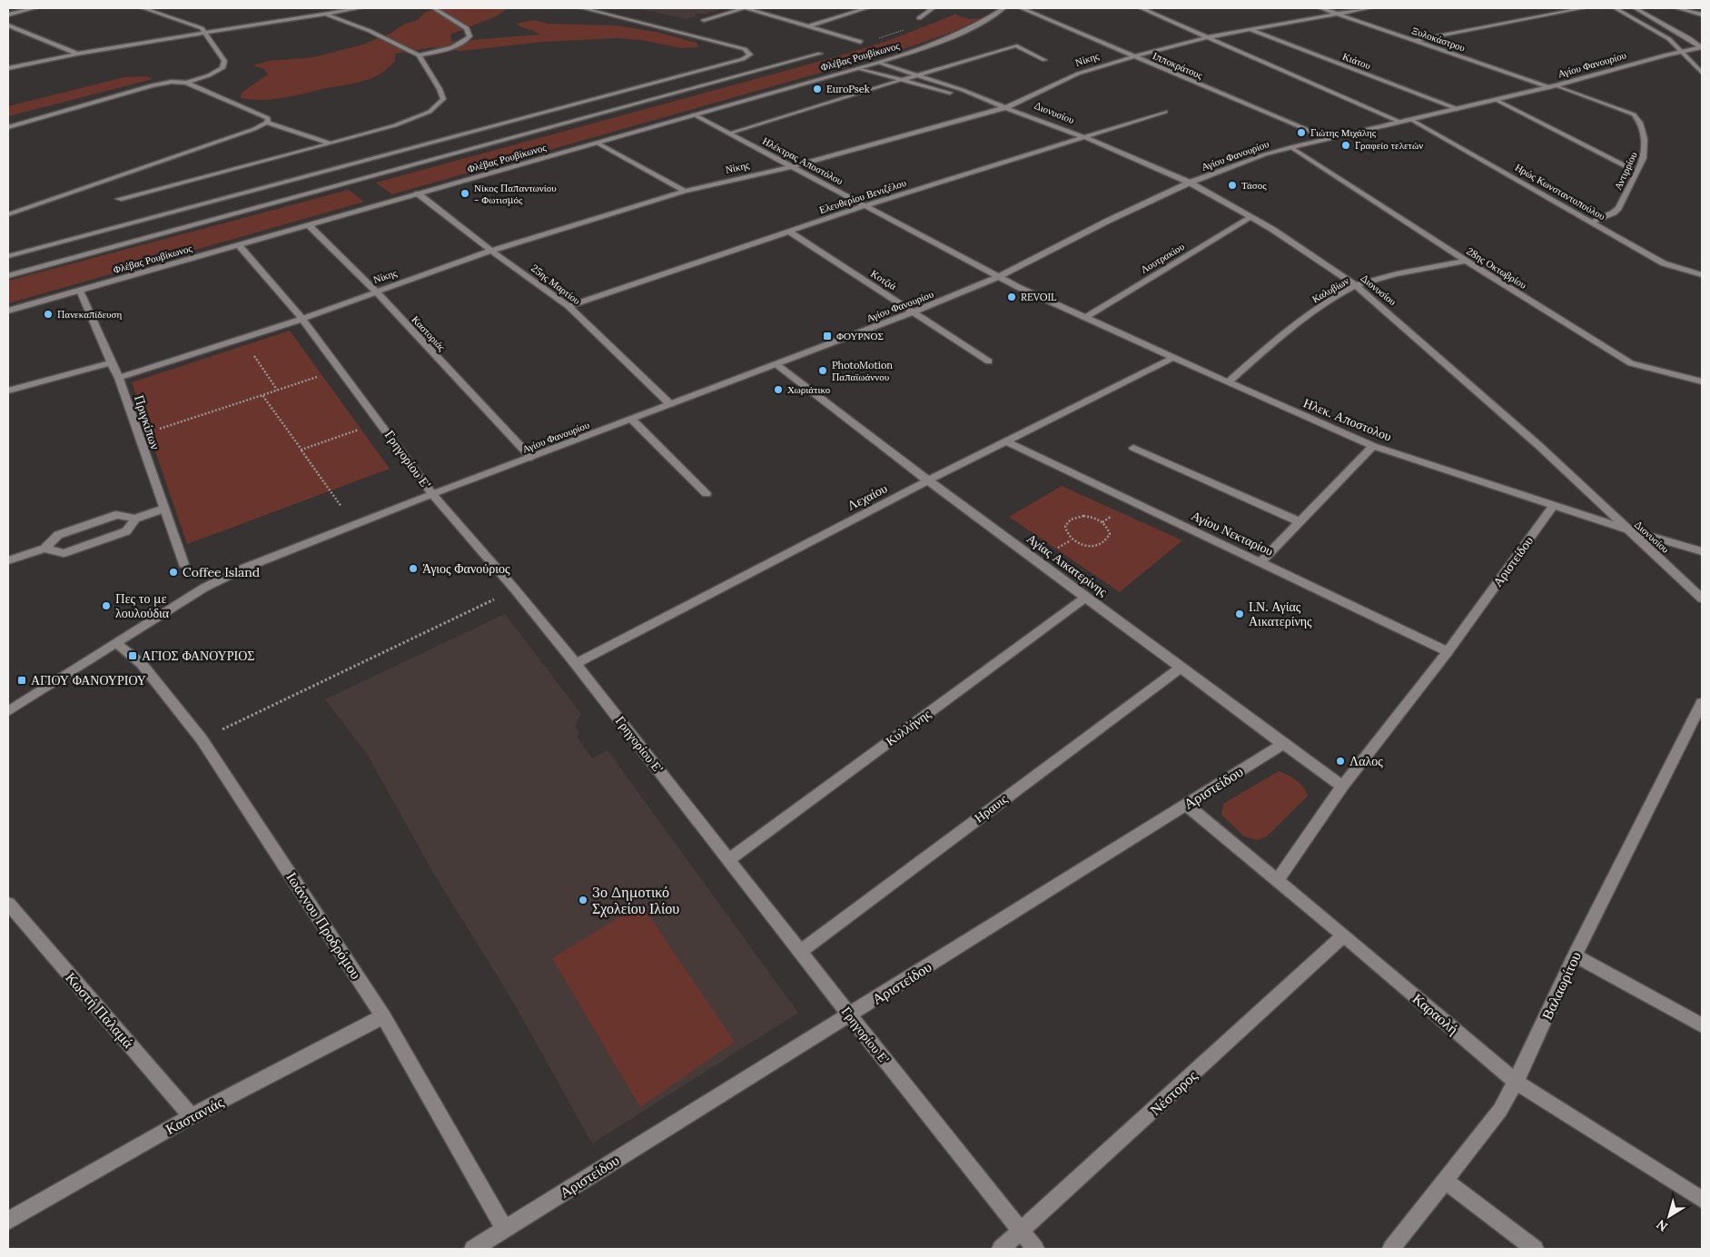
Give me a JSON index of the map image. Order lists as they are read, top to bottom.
{
  "streets": {
    "street": [
      "Ξυλοκάστρου",
      "Φλέβας Ρουβίκωνος",
      "Νίκης",
      "Κιάτου",
      "Αγίου Φανουρίου",
      "Ιπποκράτους",
      "Διονυσίου",
      "Ηλέκτρας Αποστόλου",
      "Αντιρρίου",
      "Ηρώς Κωνσταντοπούλου",
      "Ελευθερίου Βενιζέλου",
      "Λουτρακίου",
      "28ης Οκτωβρίου",
      "Κοτζιά",
      "25ης Μαρτίου",
      "Καλυβίων",
      "Καστοριάς",
      "Ηλεκ. Αποστολου",
      "Πριγκίπων",
      "Γρηγορίου Ε'",
      "Λεχαίου",
      "Αγίου Νεκταρίου",
      "Αριστείδου",
      "Αγίας Αικατερίνης",
      "Κυλλήνης",
      "Ηραυις",
      "Ιωάννου Προδρόμου",
      "Βαλαωρίτου",
      "Κωστή Παλαμά",
      "Καραολή",
      "Νέστορος",
      "Καστανιάς"
    ]
  },
  "crossings": [
    ["Ξυλοκάστρου", "Νίκης"],
    ["Ξυλοκάστρου", "Αγίου Φανουρίου"],
    ["Ξυλοκάστρου", "Αντιρρίου"],
    ["Φλέβας Ρουβίκωνος", "Διονυσίου"],
    ["Φλέβας Ρουβίκωνος", "Ηλέκτρας Αποστόλου"],
    ["Φλέβας Ρουβίκωνος", "25ης Μαρτίου"],
    ["Φλέβας Ρουβίκωνος", "Καστοριάς"],
    ["Φλέβας Ρουβίκωνος", "Πριγκίπων"],
    ["Φλέβας Ρουβίκωνος", "Γρηγορίου Ε'"],
    ["Νίκης", "Κιάτου"],
    ["Νίκης", "Ιπποκράτους"],
    ["Νίκης", "Διονυσίου"],
    ["Νίκης", "Ηλέκτρας Αποστόλου"],
    ["Νίκης", "25ης Μαρτίου"],
    ["Νίκης", "Καστοριάς"],
    ["Νίκης", "Πριγκίπων"],
    ["Νίκης", "Γρηγορίου Ε'"],
    ["Κιάτου", "Αγίου Φανουρίου"],
    ["Αγίου Φανουρίου", "Ιπποκράτους"],
    ["Αγίου Φανουρίου", "Διονυσίου"],
    ["Αγίου Φανουρίου", "Ηλέκτρας Αποστόλου"],
    ["Αγίου Φανουρίου", "Αντιρρίου"],
    ["Αγίου Φανουρίου", "Ηρώς Κωνσταντοπούλου"],
    ["Αγίου Φανουρίου", "28ης Οκτωβρίου"],
    ["Αγίου Φανουρίου", "Κοτζιά"],
    ["Αγίου Φανουρίου", "25ης Μαρτίου"],
    ["Αγίου Φανουρίου", "Καστοριάς"],
    ["Αγίου Φανουρίου", "Ηλεκ. Αποστολου"],
    ["Αγίου Φανουρίου", "Γρηγορίου Ε'"],
    ["Αγίου Φανουρίου", "Αγίας Αικατερίνης"],
    ["Αγίου Φανουρίου", "Ιωάννου Προδρόμου"],
    ["Διονυσίου", "Ελευθερίου Βενιζέλου"],
    ["Διονυσίου", "Λουτρακίου"],
    ["Διονυσίου", "Καλυβίων"],
    ["Διονυσίου", "Ηλεκ. Αποστολου"],
    ["Ηλέκτρας Αποστόλου", "Ελευθερίου Βενιζέλου"],
    ["Ηλέκτρας Αποστόλου", "Ηλεκ. Αποστολου"],
    ["Αντιρρίου", "Ηρώς Κωνσταντοπούλου"],
    ["Ελευθερίου Βενιζέλου", "Κοτζιά"],
    ["Ελευθερίου Βενιζέλου", "25ης Μαρτίου"],
    ["Λουτρακίου", "Ηλεκ. Αποστολου"],
    ["28ης Οκτωβρίου", "Καλυβίων"],
    ["Καλυβίων", "Ηλεκ. Αποστολου"],
    ["Ηλεκ. Αποστολου", "Λεχαίου"],
    ["Ηλεκ. Αποστολου", "Αριστείδου"],
    ["Γρηγορίου Ε'", "Λεχαίου"],
    ["Γρηγορίου Ε'", "Αριστείδου"],
    ["Γρηγορίου Ε'", "Κυλλήνης"],
    ["Γρηγορίου Ε'", "Ηραυις"],
    ["Γρηγορίου Ε'", "Νέστορος"],
    ["Λεχαίου", "Αγίου Νεκταρίου"],
    ["Λεχαίου", "Αγίας Αικατερίνης"],
    ["Αγίου Νεκταρίου", "Αριστείδου"],
    ["Αριστείδου", "Αγίας Αικατερίνης"],
    ["Αριστείδου", "Ιωάννου Προδρόμου"],
    ["Αριστείδου", "Καραολή"],
    ["Αγίας Αικατερίνης", "Κυλλήνης"],
    ["Αγίας Αικατερίνης", "Ηραυις"],
    ["Ιωάννου Προδρόμου", "Καστανιάς"],
    ["Βαλαωρίτου", "Καραολή"],
    ["Κωστή Παλαμά", "Καστανιάς"],
    ["Καραολή", "Νέστορος"]
  ],
  "places": {
    "other": [
      "EuroPsek",
      "Γιώτης Μιχάλης",
      "Γραφείο τελετών",
      "Τάσος",
      "Νίκος Παπαντωνίου - Φωτισμός",
      "REVOIL",
      "Πανεκαπίδευση",
      "PhotoMotion Παπαϊωάννου",
      "Χωριάτικο",
      "Άγιος Φανούριος",
      "Coffee Island",
      "Πες το με λουλούδια",
      "Ι.Ν. Αγίας Αικατερίνης",
      "Λαλος",
      "3ο Δημοτικό Σχολείου Ιλίου"
    ],
    "transit": ["ΦΟΥΡΝΟΣ", "ΑΓΙΟΣ ΦΑΝΟΥΡΙΟΣ", "ΑΓΙΟΥ ΦΑΝΟΥΡΙΟΥ"]
  },
  "north": "bottom left"
}
